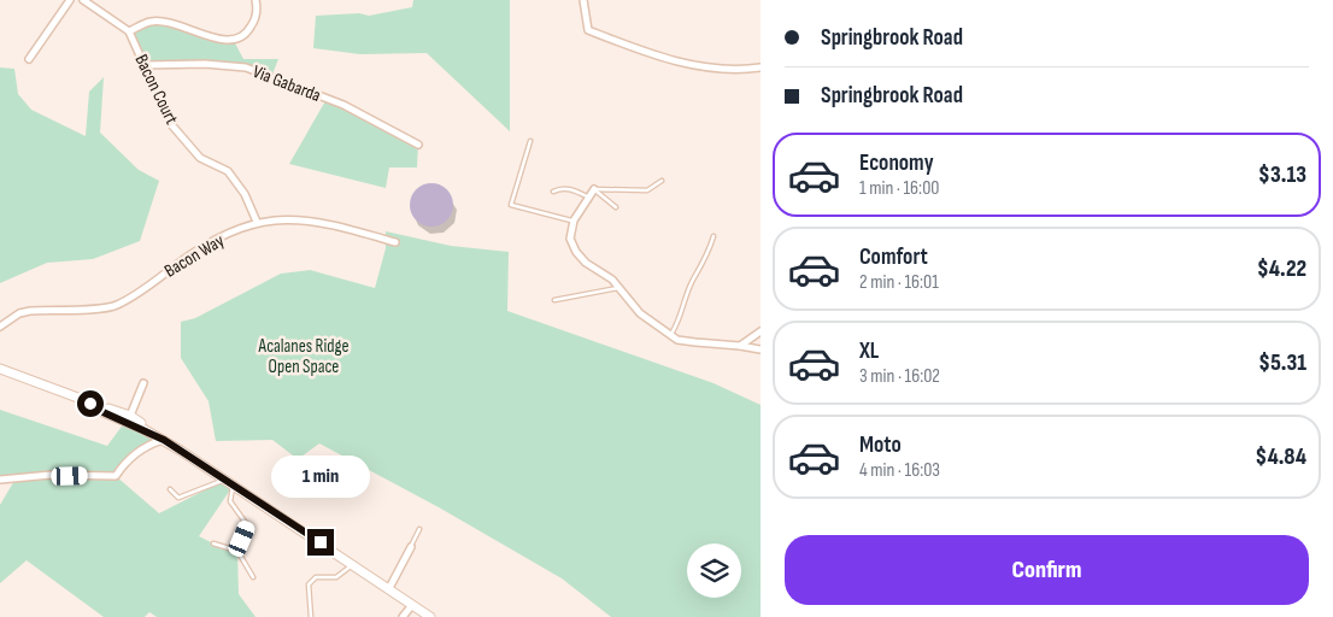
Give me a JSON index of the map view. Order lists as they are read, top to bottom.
{
  "streets": {
    "street": ["Via Gabarda", "Bacon Court", "Bacon Way"]
  },
  "crossings": [
    ["Via Gabarda", "Bacon Court"],
    ["Bacon Court", "Bacon Way"]
  ],
  "parks": ["Acalanes Ridge Open Space"],
  "page": {
    "banner": ["Springbrook Road", "Springbrook Road"],
    "list": [
      {
        "name": "Economy",
        "note": "1 min · 16:00",
        "value": "$3.13"
      },
      {
        "name": "Comfort",
        "note": "2 min · 16:01",
        "value": "$4.22"
      },
      {
        "name": "XL",
        "note": "3 min · 16:02",
        "value": "$5.31"
      },
      {
        "name": "Moto",
        "note": "4 min · 16:03",
        "value": "$4.84"
      }
    ],
    "bubble": "1 min",
    "buttons": "Confirm"
  }
}
